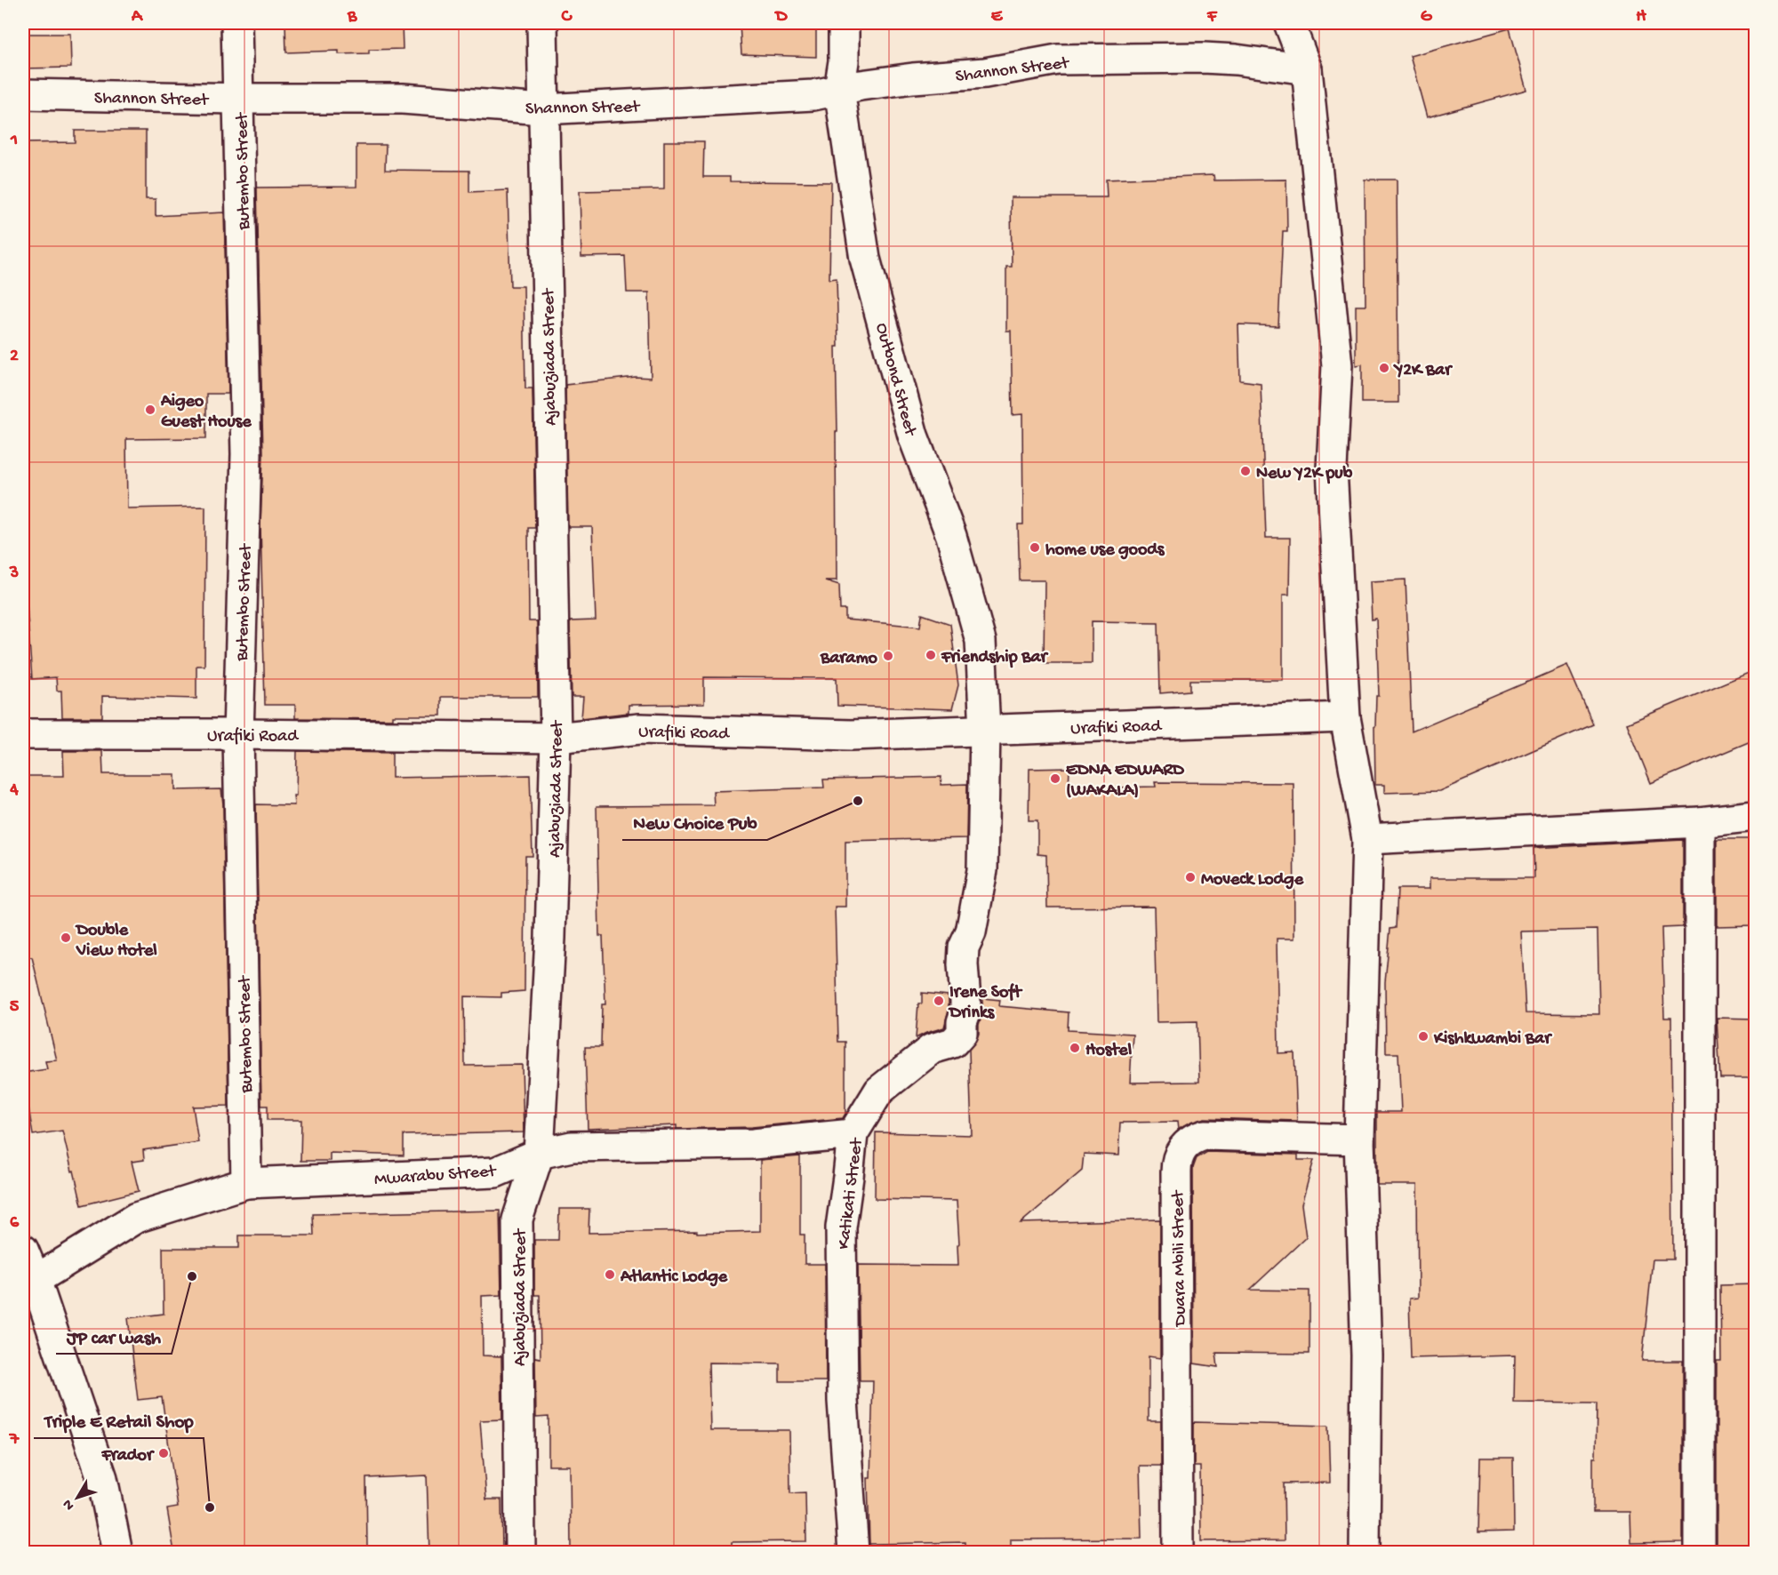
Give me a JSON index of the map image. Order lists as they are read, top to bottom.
{
  "streets": {
    "street": [
      "Shannon Street",
      "Butembo Street",
      "Ajabuziada Street",
      "Outbond Street",
      "Urafiki Road",
      "Mwarabu Street",
      "Katikati Street",
      "Duara Mbili Street"
    ]
  },
  "crossings": [
    ["Shannon Street", "Butembo Street"],
    ["Shannon Street", "Ajabuziada Street"],
    ["Shannon Street", "Outbond Street"],
    ["Butembo Street", "Urafiki Road"],
    ["Butembo Street", "Mwarabu Street"],
    ["Ajabuziada Street", "Urafiki Road"],
    ["Ajabuziada Street", "Mwarabu Street"],
    ["Outbond Street", "Urafiki Road"],
    ["Outbond Street", "Katikati Street"],
    ["Urafiki Road", "Katikati Street"],
    ["Mwarabu Street", "Katikati Street"]
  ],
  "places": [
    "Y2K Bar",
    "Aigeo Guest House",
    "New Y2K pub",
    "home use goods",
    "Friendship Bar",
    "Baramo",
    "EDNA EDWARD (WAKALA)",
    "New Choice Pub",
    "Moveck Lodge",
    "Double View Hotel",
    "Irene Soft Drinks",
    "Kishkwambi Bar",
    "Hostel",
    "Atlantic Lodge",
    "JP car wash",
    "Frador",
    "Triple E Retail Shop"
  ],
  "north": "bottom left",
  "grid": {
    "columns": [
      "A",
      "B",
      "C",
      "D",
      "E",
      "F",
      "G",
      "H"
    ],
    "rows": [
      "1",
      "2",
      "3",
      "4",
      "5",
      "6",
      "7"
    ]
  }
}
